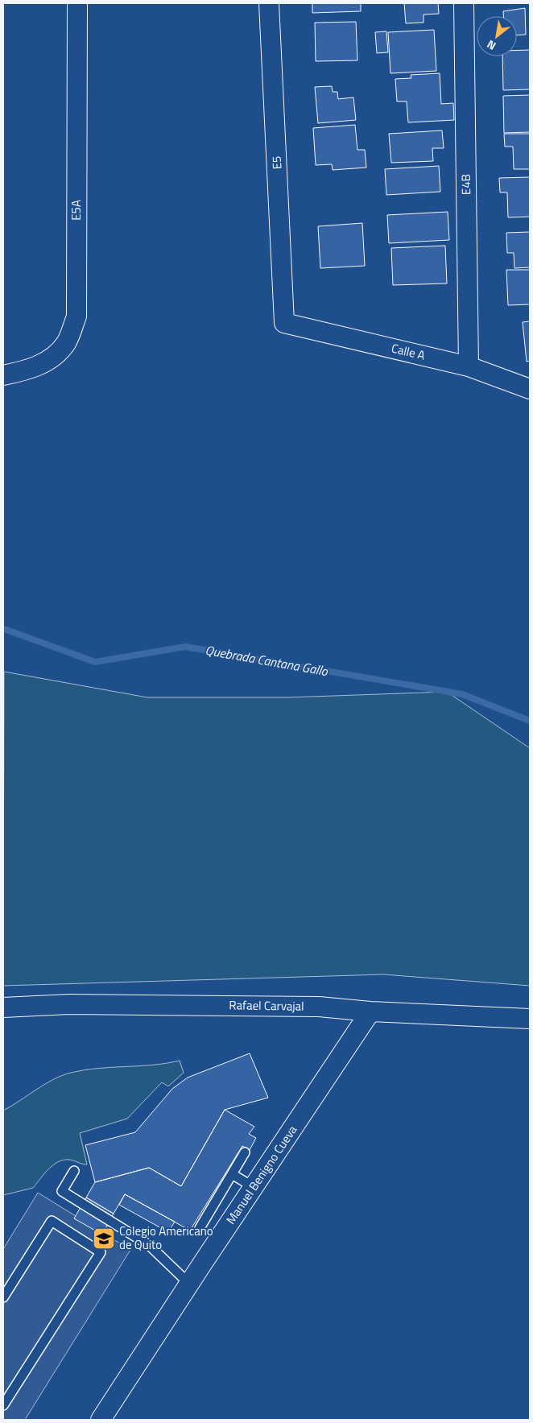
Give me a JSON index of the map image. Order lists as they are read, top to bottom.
{
  "streets": {
    "street": [
      "E5",
      "E4B",
      "E5A",
      "Calle A",
      "Rafael Carvajal",
      "Manuel Benigno Cueva"
    ]
  },
  "crossings": [
    ["E5", "Calle A"],
    ["E4B", "Calle A"],
    ["Rafael Carvajal", "Manuel Benigno Cueva"]
  ],
  "water": ["Quebrada Cantana Gallo"],
  "places": {
    "school or university": ["Colegio Americano de Quito"]
  },
  "north": "bottom left"
}
